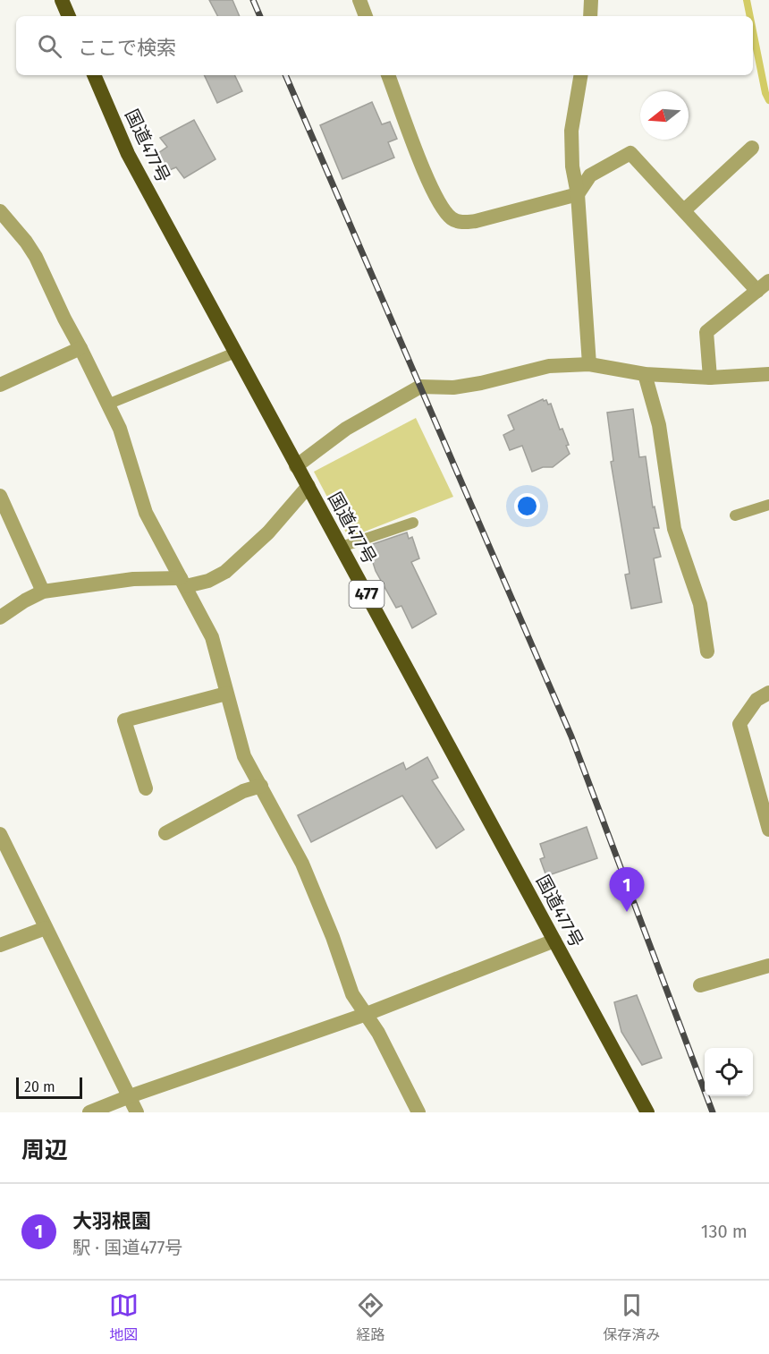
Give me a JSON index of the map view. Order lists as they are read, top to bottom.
{
  "streets": {
    "highway": ["国道477号", "477"]
  },
  "scale_bar": "20 m",
  "north": "left",
  "page": {
    "search": "ここで検索",
    "pins": "1",
    "scale": "20 m",
    "heading": "周辺",
    "list": [
      {
        "mark": "1",
        "name": "大羽根園",
        "note": "駅 · 国道477号",
        "value": "130 m"
      }
    ],
    "nav": ["地図", "経路", "保存済み"]
  }
}
